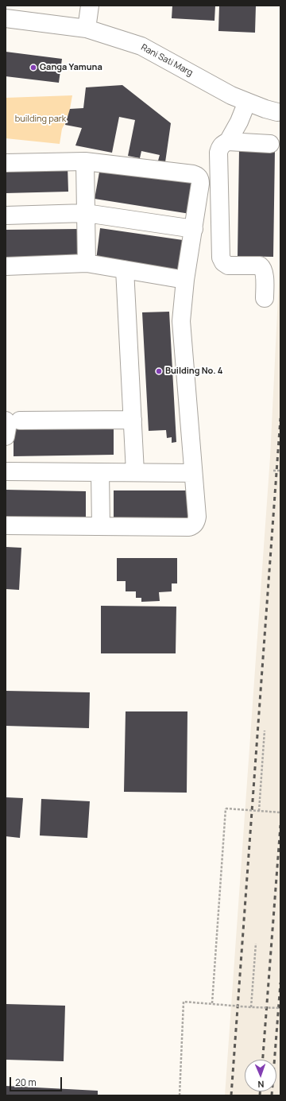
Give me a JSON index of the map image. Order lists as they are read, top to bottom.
{
  "streets": {
    "street": ["Rani Sati Marg"]
  },
  "parks": ["building park"],
  "places": ["Ganga Yamuna", "Building No. 4"],
  "scale_bar": "20 m",
  "north": "bottom"
}
